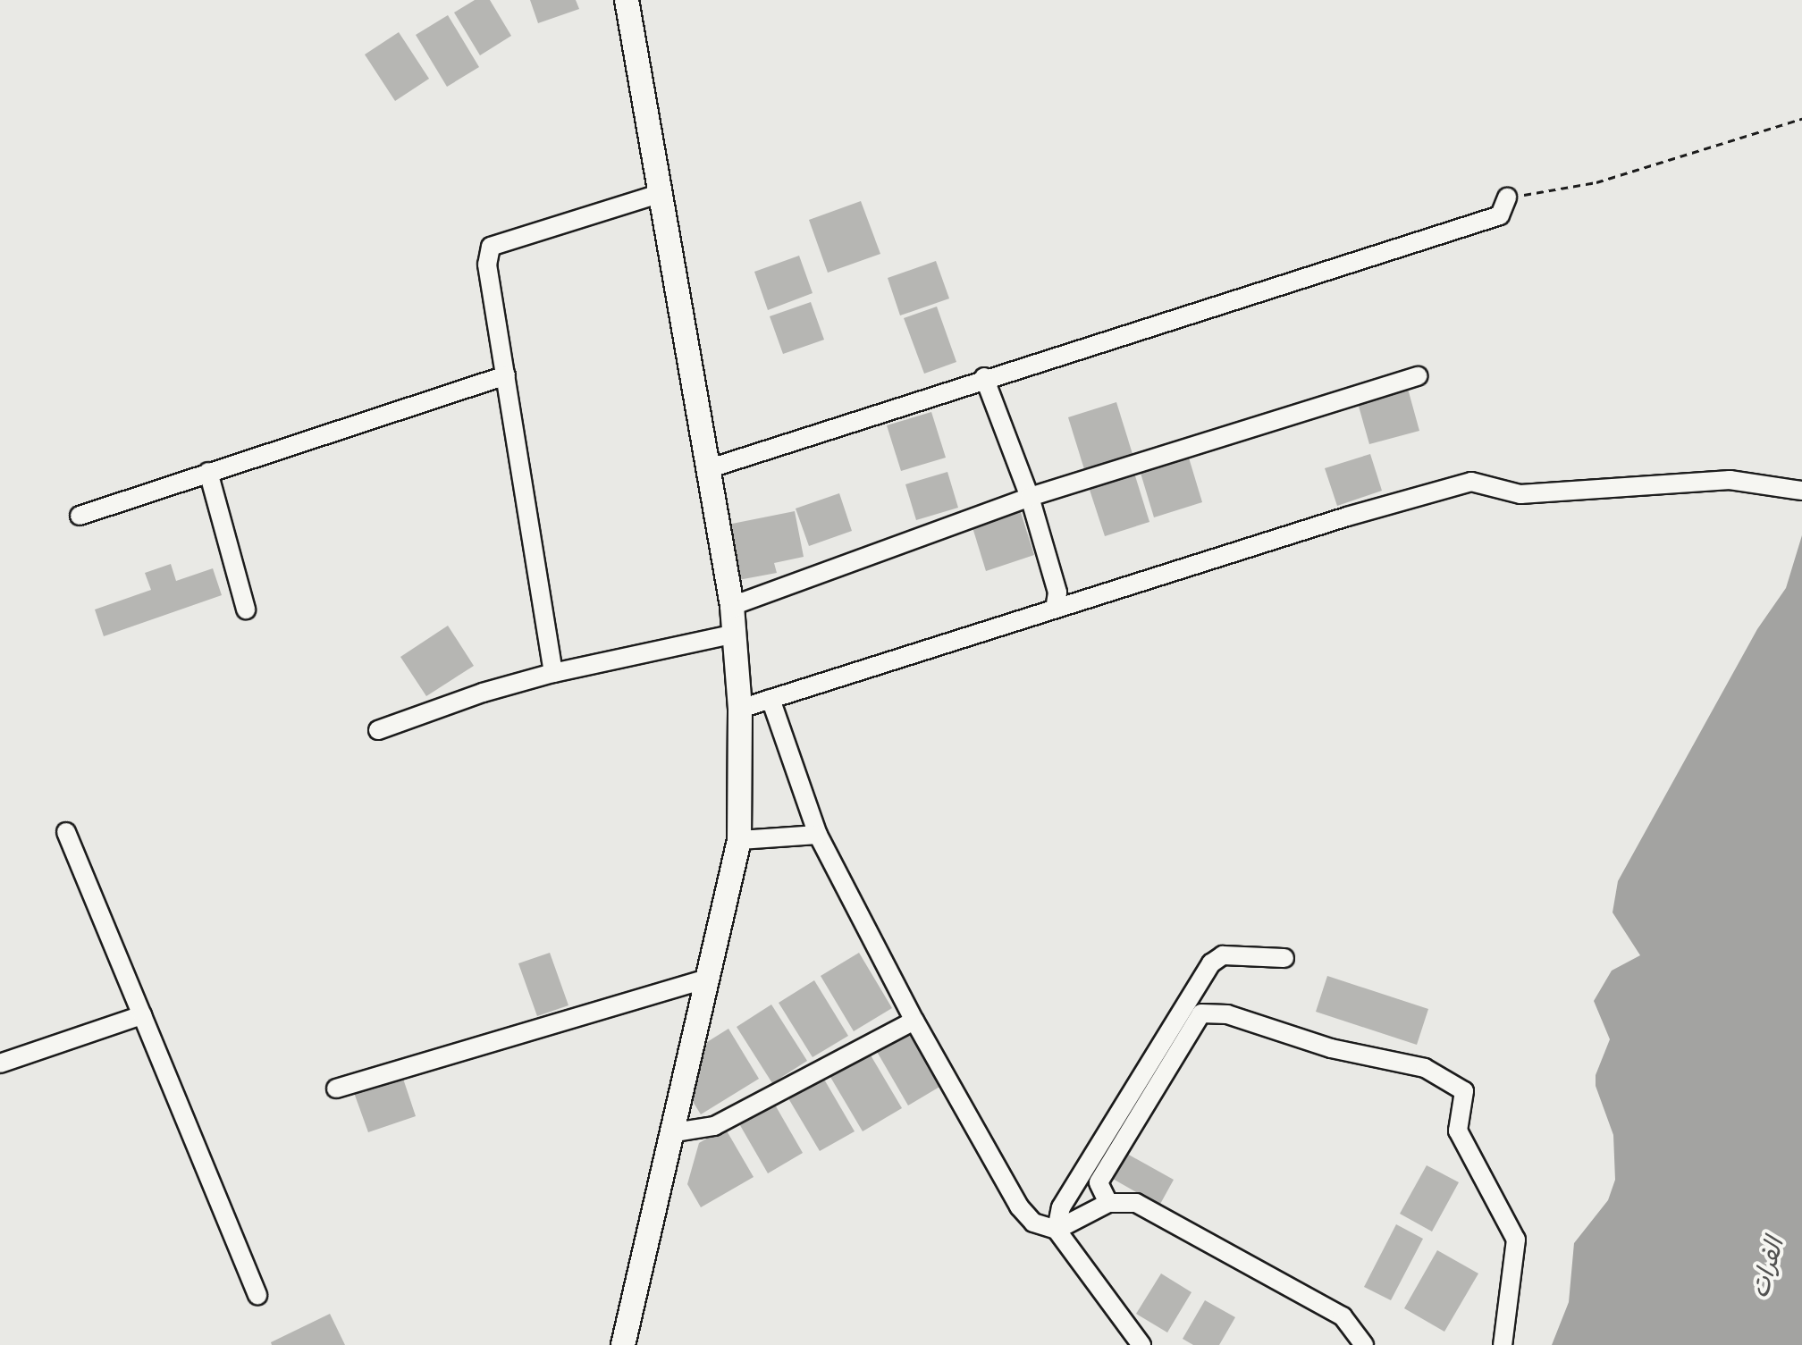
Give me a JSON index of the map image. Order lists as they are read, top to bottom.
{
  "water": ["الفرات"]
}
